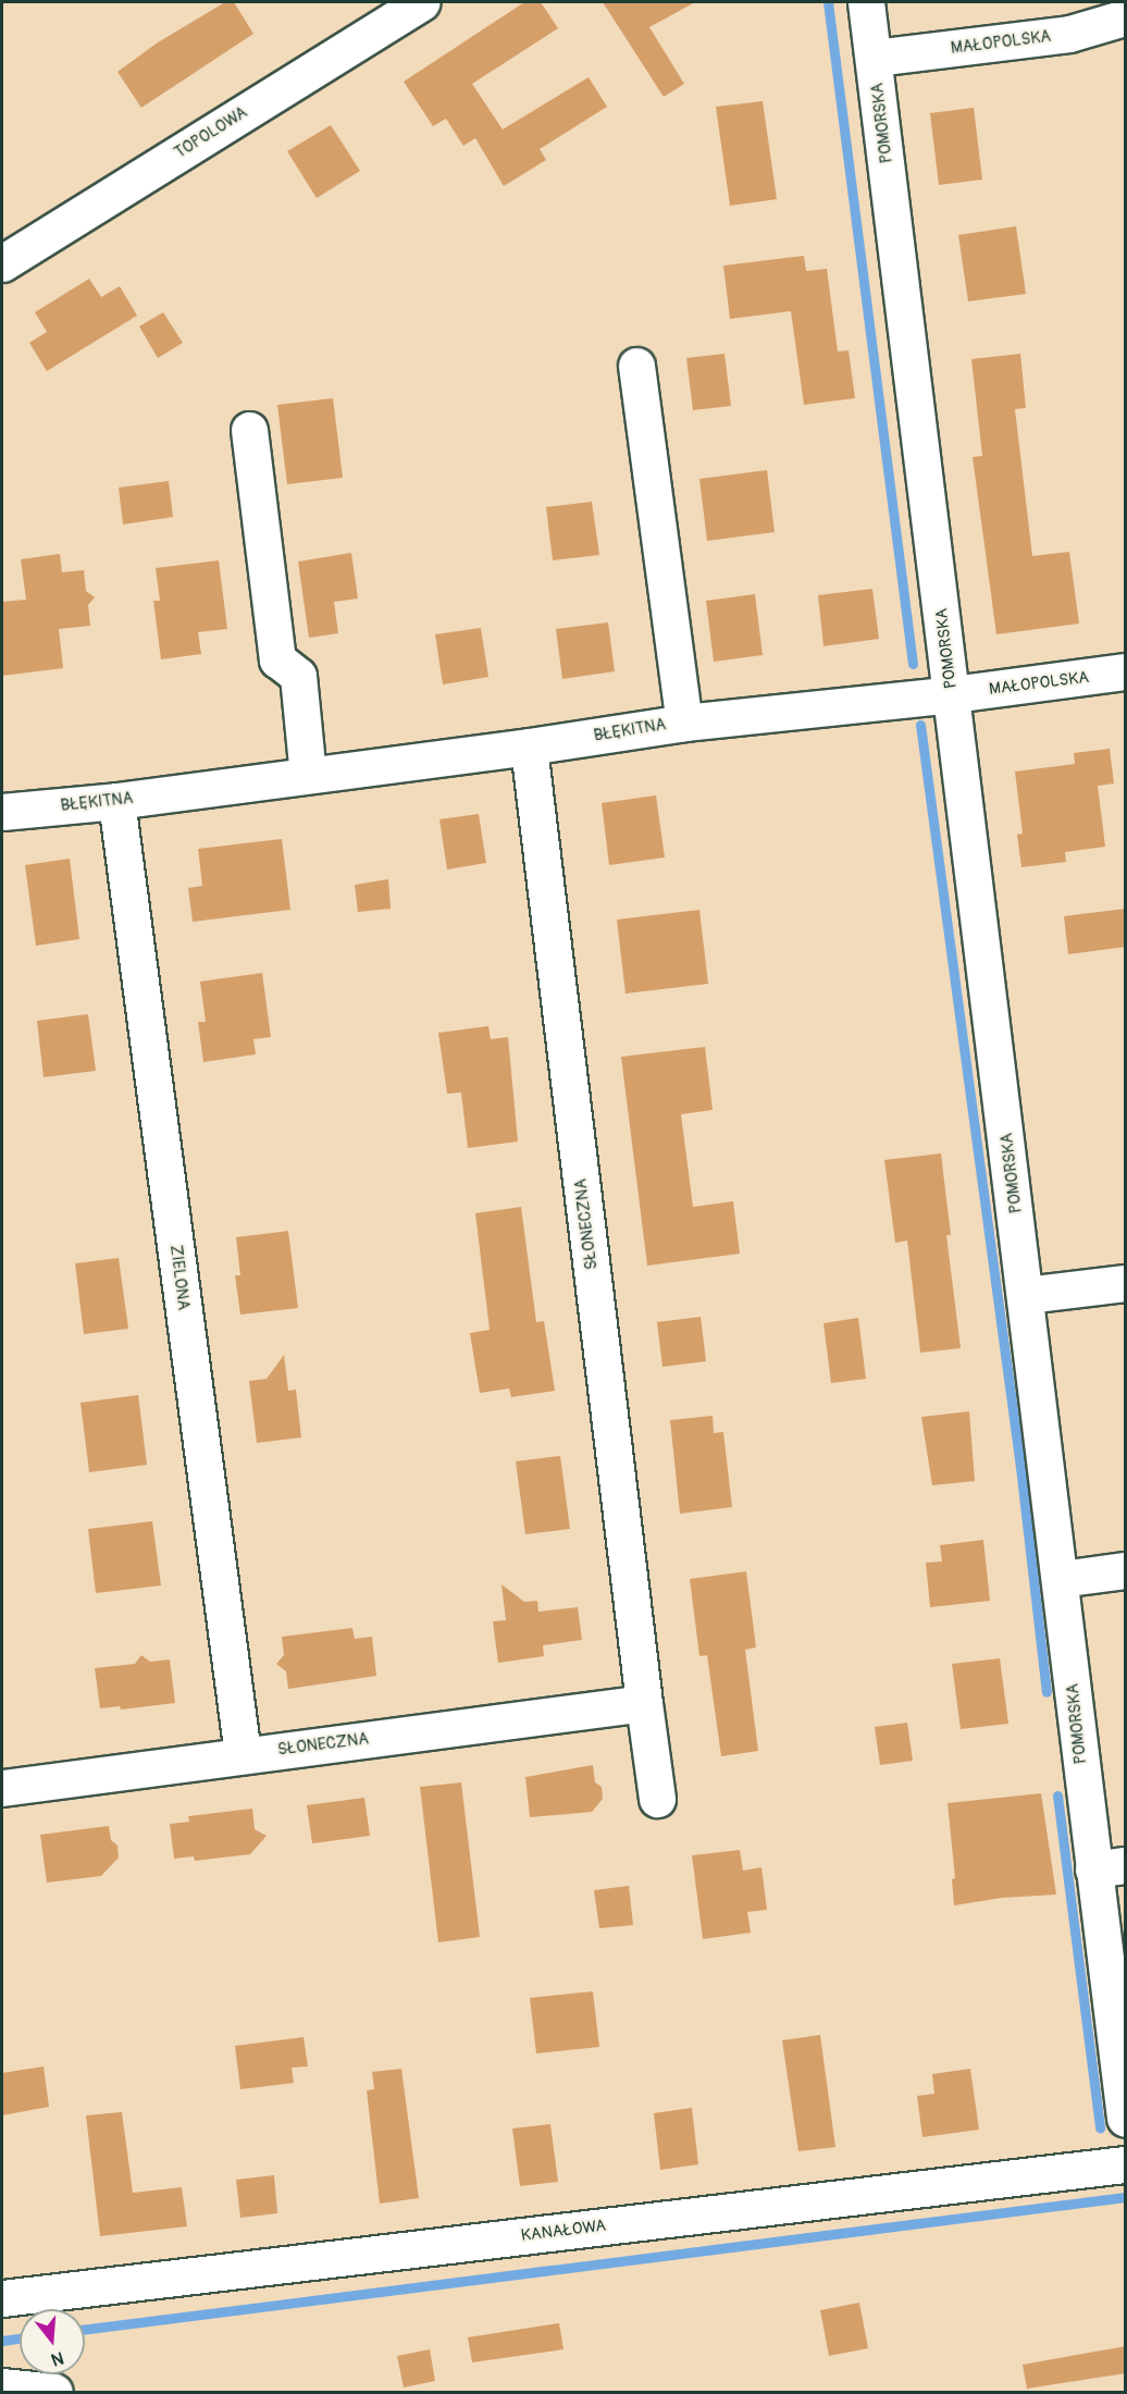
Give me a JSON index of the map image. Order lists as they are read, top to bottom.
{
  "streets": {
    "street": [
      "MAŁOPOLSKA",
      "POMORSKA",
      "TOPOLOWA",
      "BŁĘKITNA",
      "SŁONECZNA",
      "ZIELONA",
      "KANAŁOWA"
    ]
  },
  "crossings": [
    ["MAŁOPOLSKA", "POMORSKA"],
    ["MAŁOPOLSKA", "BŁĘKITNA"],
    ["POMORSKA", "BŁĘKITNA"],
    ["BŁĘKITNA", "SŁONECZNA"],
    ["BŁĘKITNA", "ZIELONA"],
    ["SŁONECZNA", "ZIELONA"]
  ],
  "north": "bottom"
}
